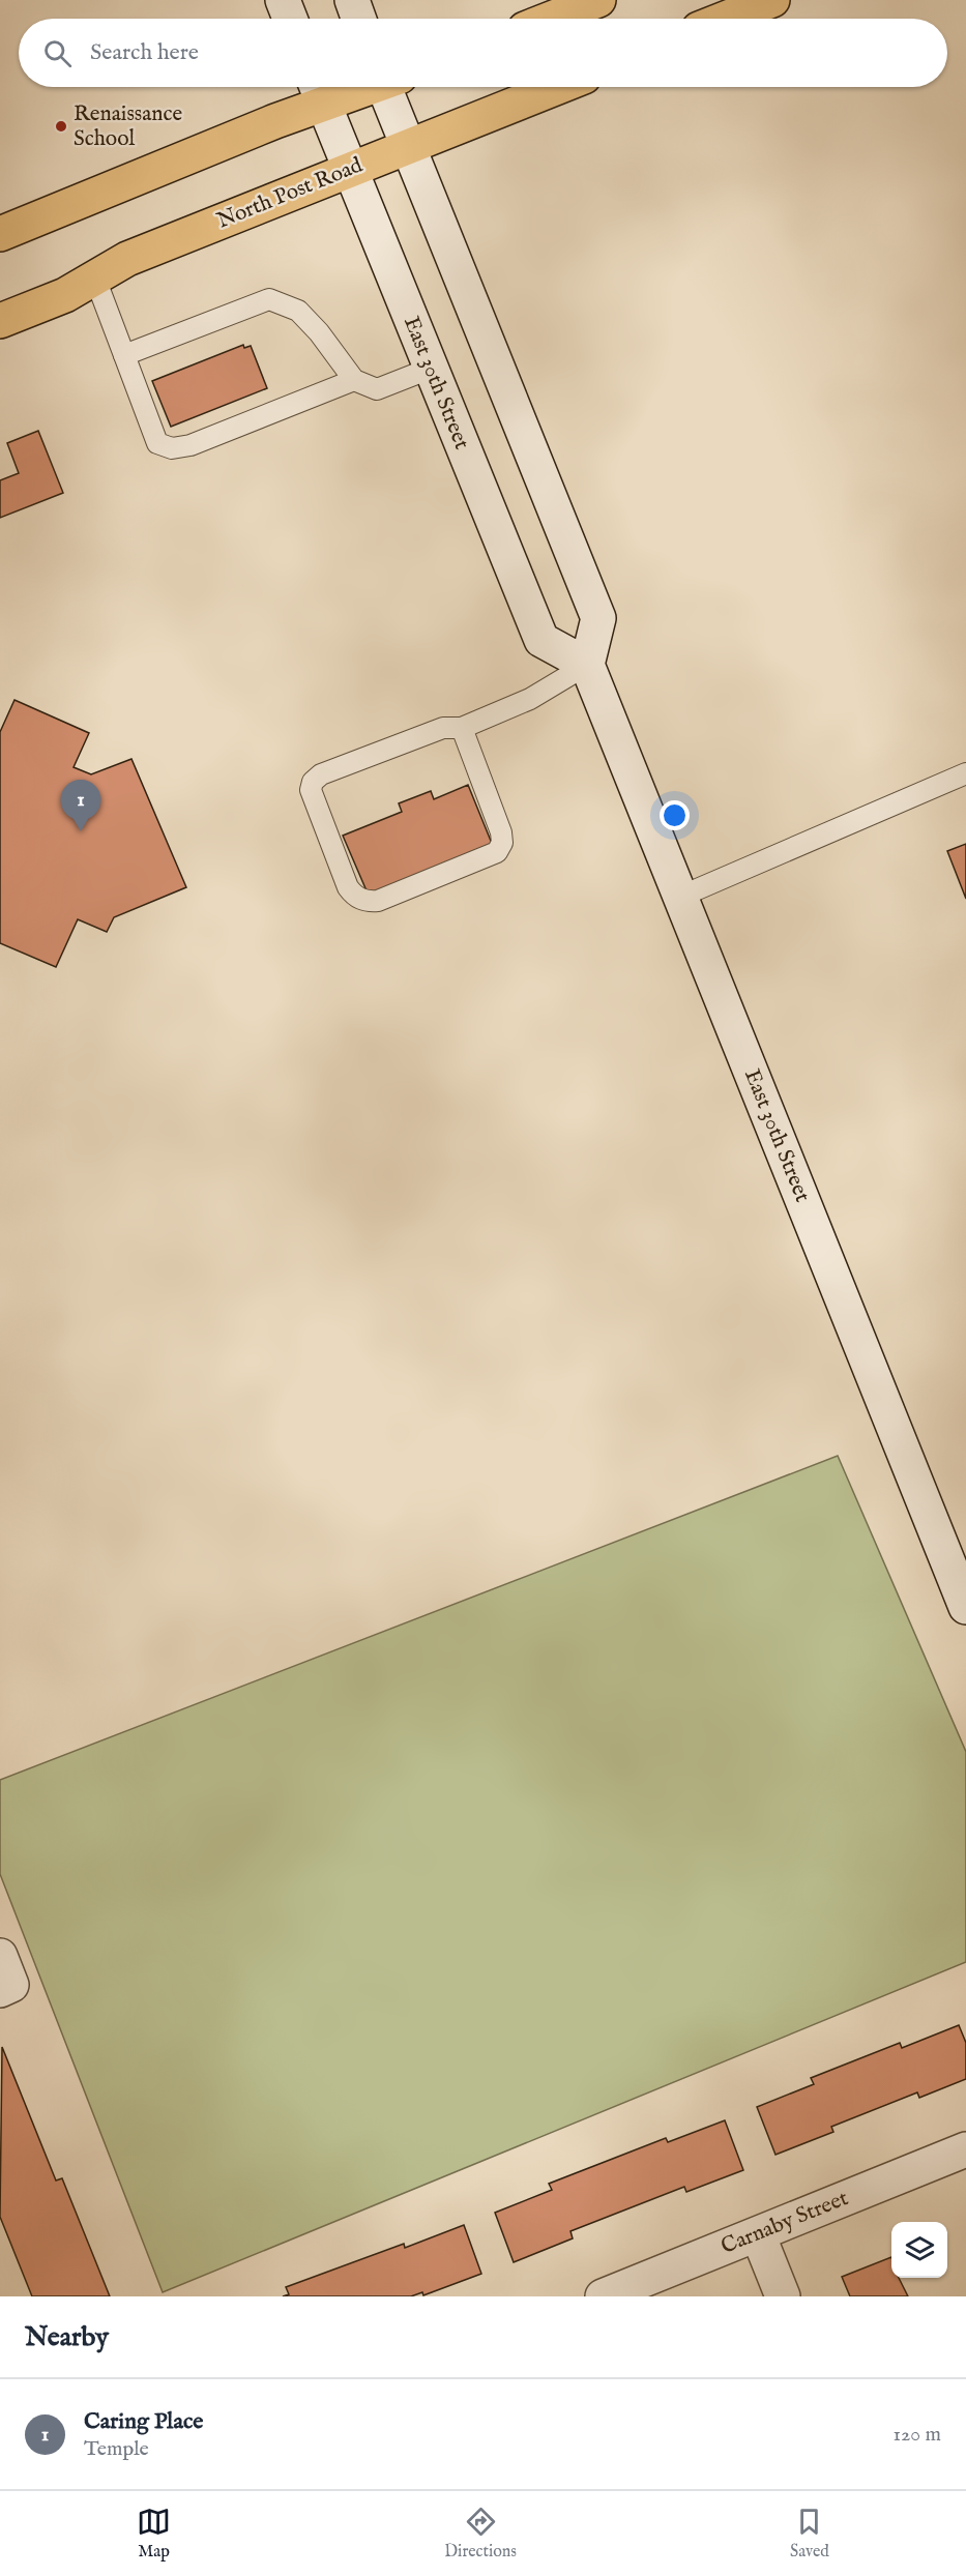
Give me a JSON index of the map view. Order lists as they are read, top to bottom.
{
  "streets": {
    "main road": ["North Post Road", "East 30th Street", "Carnaby Street"]
  },
  "crossings": [
    ["North Post Road", "East 30th Street"]
  ],
  "places": ["Renaissance School"],
  "page": {
    "search": "Search here",
    "pins": "1",
    "heading": "Nearby",
    "list": [
      {
        "mark": "1",
        "name": "Caring Place",
        "note": "Temple",
        "value": "120 m"
      }
    ],
    "nav": ["Map", "Directions", "Saved"]
  }
}
